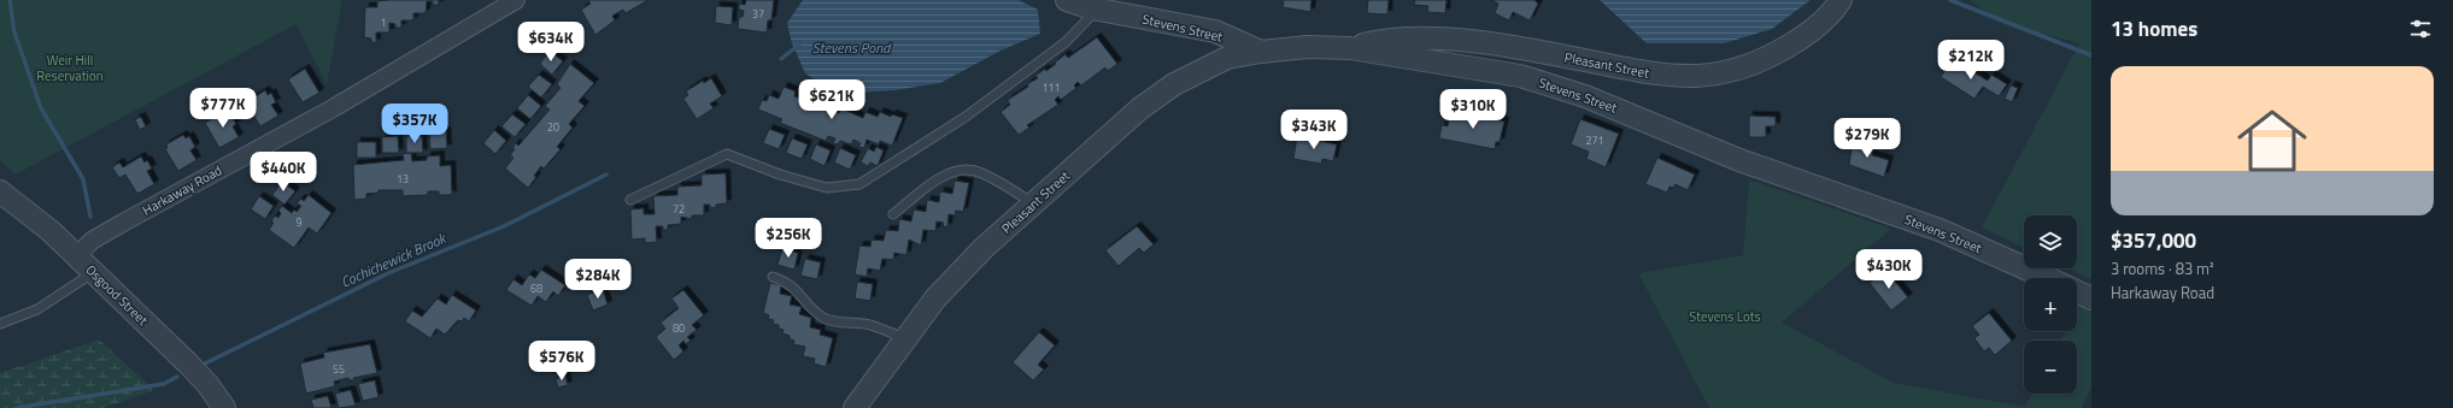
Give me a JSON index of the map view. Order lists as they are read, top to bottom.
{
  "streets": {
    "street": [
      "Stevens Street",
      "Pleasant Street",
      "Harkaway Road",
      "Osgood Street"
    ]
  },
  "crossings": [
    ["Stevens Street", "Pleasant Street"],
    ["Harkaway Road", "Osgood Street"]
  ],
  "water": ["Stevens Pond", "Cochichewick Brook"],
  "parks": ["Weir Hill Reservation", "Stevens Lots"],
  "house_numbers": [
    "37",
    "1",
    "111",
    "20",
    "271",
    "13",
    "72",
    "9",
    "68",
    "80",
    "55"
  ],
  "page": {
    "heading": "13 homes",
    "price": [
      "$634K",
      "$212K",
      "$621K",
      "$777K",
      "$310K",
      "$357K",
      "$343K",
      "$279K",
      "$440K",
      "$256K",
      "$430K",
      "$284K",
      "$576K"
    ],
    "list": [
      {
        "name": "$357,000",
        "note": "3 rooms · 83 m² · Harkaway Road"
      }
    ],
    "map_buttons": ["+", "−"]
  }
}
